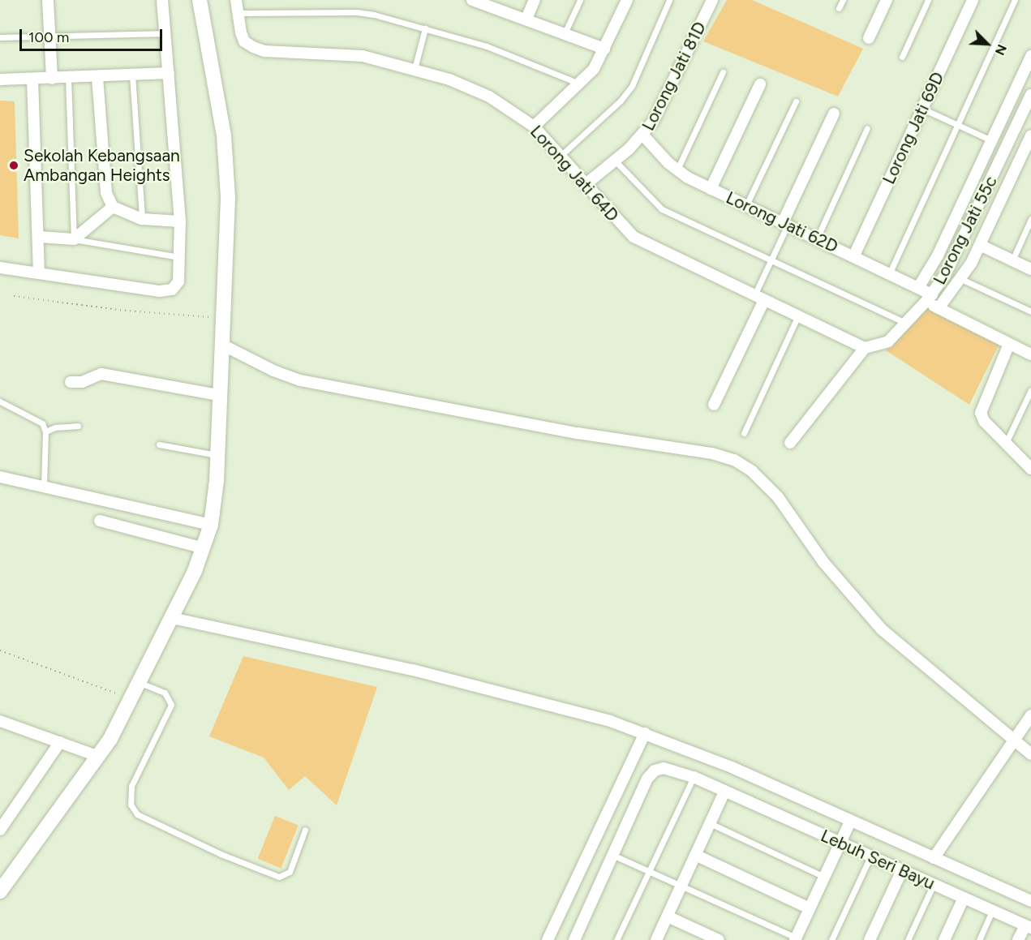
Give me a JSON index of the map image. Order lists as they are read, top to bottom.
{
  "streets": {
    "street": [
      "Lorong Jati 81D",
      "Lorong Jati 69D",
      "Lorong Jati 64D",
      "Lorong Jati 62D",
      "Lorong Jati 55c",
      "Lebuh Seri Bayu"
    ]
  },
  "crossings": [
    ["Lorong Jati 81D", "Lorong Jati 64D"],
    ["Lorong Jati 81D", "Lorong Jati 62D"],
    ["Lorong Jati 69D", "Lorong Jati 62D"],
    ["Lorong Jati 64D", "Lorong Jati 55c"],
    ["Lorong Jati 62D", "Lorong Jati 55c"]
  ],
  "places": ["Sekolah Kebangsaan Ambangan Heights"],
  "scale_bar": "100 m",
  "north": "bottom right"
}
